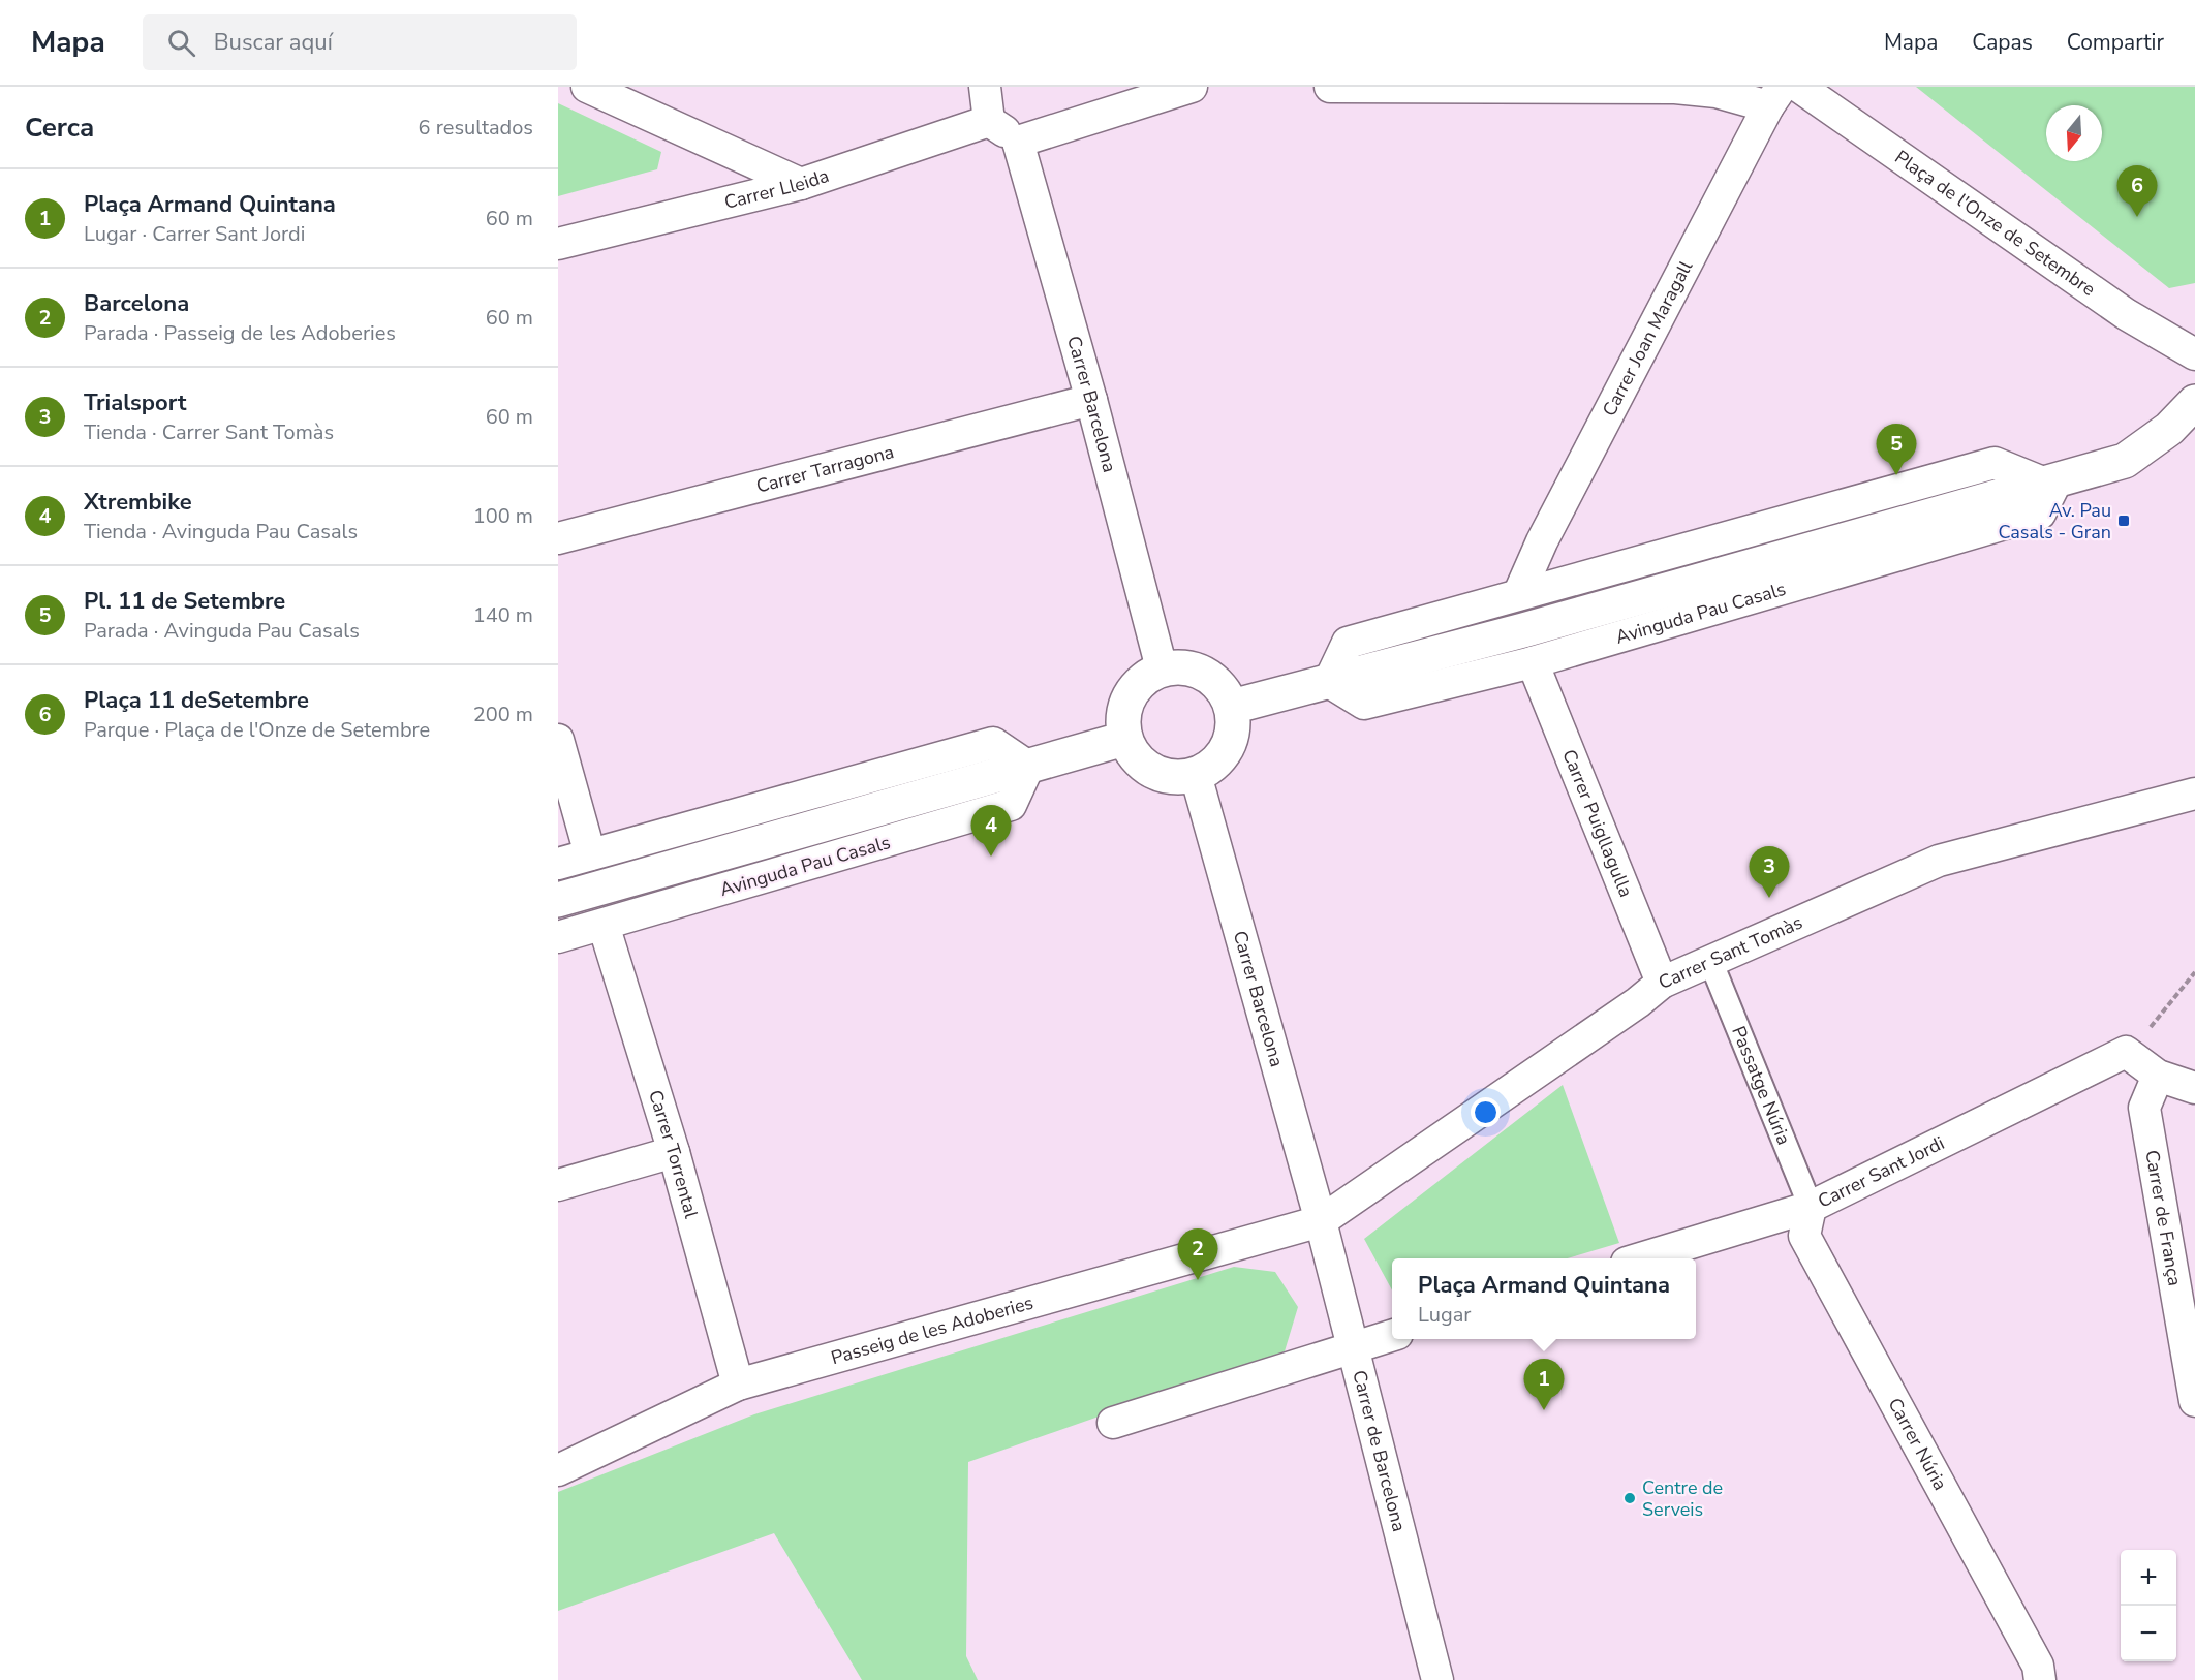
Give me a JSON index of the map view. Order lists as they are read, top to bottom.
{
  "streets": {
    "street": [
      "Carrer Lleida",
      "Plaça de l'Onze de Setembre",
      "Carrer Joan Maragall",
      "Carrer Barcelona",
      "Carrer Tarragona",
      "Avinguda Pau Casals",
      "Carrer Puigllagulla",
      "Carrer Sant Tomàs",
      "Passatge Núria",
      "Carrer Torrental",
      "Carrer Sant Jordi",
      "Carrer de França",
      "Passeig de les Adoberies",
      "Carrer Núria",
      "Carrer de Barcelona"
    ]
  },
  "crossings": [
    ["Carrer Barcelona", "Carrer Tarragona"],
    ["Carrer Barcelona", "Avinguda Pau Casals"],
    ["Carrer Barcelona", "Carrer Sant Tomàs"],
    ["Carrer Barcelona", "Passeig de les Adoberies"],
    ["Carrer Barcelona", "Carrer de Barcelona"],
    ["Avinguda Pau Casals", "Carrer Puigllagulla"],
    ["Avinguda Pau Casals", "Carrer Torrental"],
    ["Carrer Puigllagulla", "Carrer Sant Tomàs"],
    ["Carrer Sant Tomàs", "Passatge Núria"],
    ["Carrer Sant Tomàs", "Passeig de les Adoberies"],
    ["Carrer Sant Tomàs", "Carrer de Barcelona"],
    ["Passatge Núria", "Carrer Sant Jordi"],
    ["Passatge Núria", "Carrer Núria"],
    ["Carrer Torrental", "Passeig de les Adoberies"],
    ["Carrer Sant Jordi", "Carrer Núria"],
    ["Passeig de les Adoberies", "Carrer de Barcelona"]
  ],
  "places": {
    "transit": ["Av. Pau Casals - Gran"],
    "other": ["Centre de Serveis"]
  },
  "north": "bottom",
  "page": {
    "header": "Mapa",
    "search": "Buscar aquí",
    "nav": ["Mapa", "Capas", "Compartir"],
    "heading": ["Cerca", "6 resultados"],
    "pins": [
      "6",
      "5",
      "4",
      "3",
      "2",
      "1"
    ],
    "list": [
      {
        "mark": "1",
        "name": "Plaça Armand Quintana",
        "note": "Lugar · Carrer Sant Jordi",
        "value": "60 m"
      },
      {
        "mark": "2",
        "name": "Barcelona",
        "note": "Parada · Passeig de les Adoberies",
        "value": "60 m"
      },
      {
        "mark": "3",
        "name": "Trialsport",
        "note": "Tienda · Carrer Sant Tomàs",
        "value": "60 m"
      },
      {
        "mark": "4",
        "name": "Xtrembike",
        "note": "Tienda · Avinguda Pau Casals",
        "value": "100 m"
      },
      {
        "mark": "5",
        "name": "Pl. 11 de Setembre",
        "note": "Parada · Avinguda Pau Casals",
        "value": "140 m"
      },
      {
        "mark": "6",
        "name": "Plaça 11 deSetembre",
        "note": "Parque · Plaça de l'Onze de Setembre",
        "value": "200 m"
      }
    ],
    "popup": ["Plaça Armand Quintana", "Lugar"],
    "map_buttons": ["+", "−"]
  }
}
